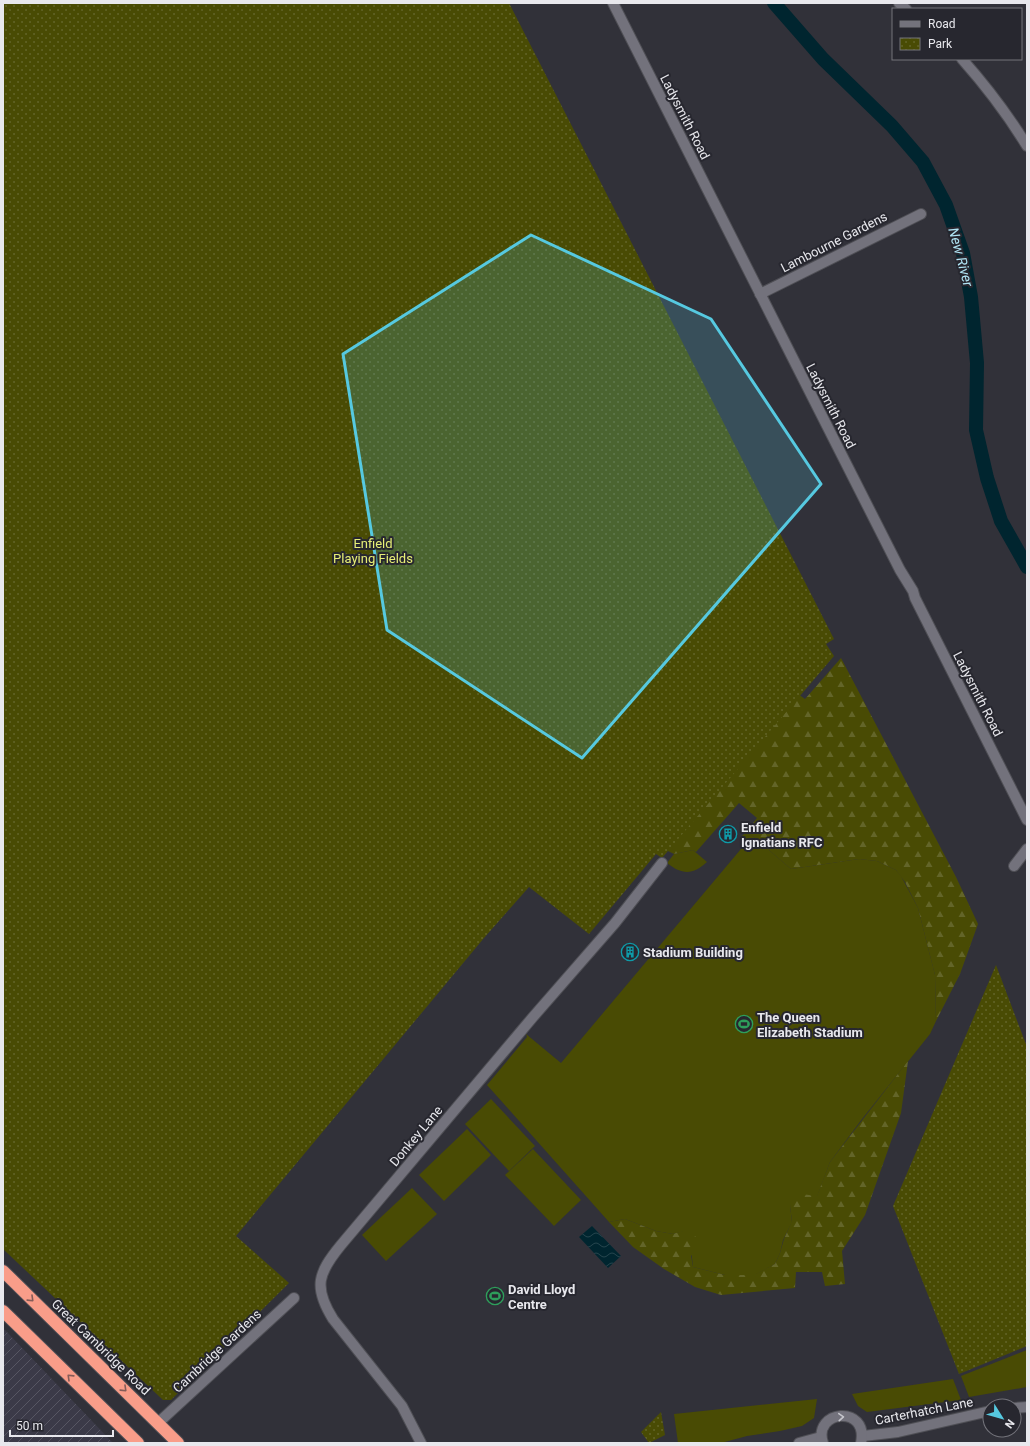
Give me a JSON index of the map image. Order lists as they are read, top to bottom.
{
  "streets": {
    "highway": ["Great Cambridge Road"],
    "street": [
      "Ladysmith Road",
      "Lambourne Gardens",
      "Donkey Lane",
      "Cambridge Gardens",
      "Carterhatch Lane"
    ]
  },
  "crossings": [
    ["Ladysmith Road", "Lambourne Gardens"],
    ["Great Cambridge Road", "Cambridge Gardens"]
  ],
  "water": ["New River"],
  "parks": ["Enfield Playing Fields"],
  "places": {
    "building": ["Enfield Ignatians RFC", "Stadium Building"],
    "sports": ["The Queen Elizabeth Stadium", "David Lloyd Centre"]
  },
  "legend": ["Road", "Park"],
  "scale_bar": "50 m",
  "north": "bottom right"
}
